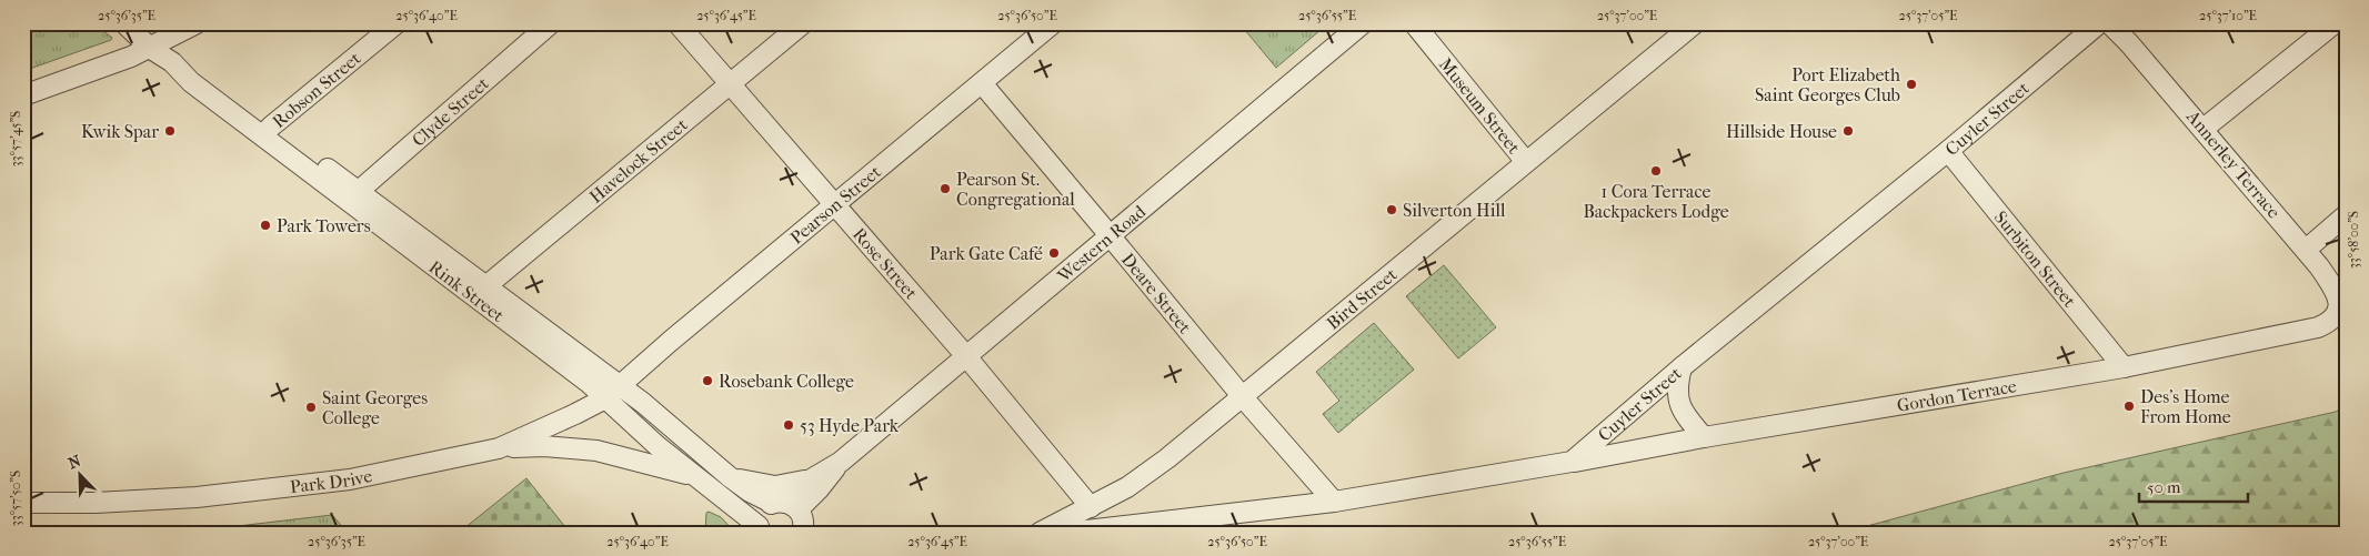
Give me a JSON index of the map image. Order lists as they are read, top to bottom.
{
  "streets": {
    "street": [
      "Robson Street",
      "Museum Street",
      "Clyde Street",
      "Cuyler Street",
      "Havelock Street",
      "Annerley Terrace",
      "Pearson Street",
      "Western Road",
      "Surbiton Street",
      "Rose Street",
      "Rink Street",
      "Deare Street",
      "Bird Street",
      "Gordon Terrace",
      "Park Drive"
    ]
  },
  "crossings": [
    ["Robson Street", "Rink Street"],
    ["Museum Street", "Bird Street"],
    ["Clyde Street", "Rink Street"],
    ["Cuyler Street", "Surbiton Street"],
    ["Cuyler Street", "Gordon Terrace"],
    ["Havelock Street", "Rose Street"],
    ["Havelock Street", "Rink Street"],
    ["Annerley Terrace", "Gordon Terrace"],
    ["Pearson Street", "Rose Street"],
    ["Pearson Street", "Rink Street"],
    ["Pearson Street", "Deare Street"],
    ["Pearson Street", "Park Drive"],
    ["Western Road", "Rose Street"],
    ["Western Road", "Rink Street"],
    ["Western Road", "Deare Street"],
    ["Surbiton Street", "Gordon Terrace"],
    ["Rose Street", "Bird Street"],
    ["Rink Street", "Park Drive"],
    ["Deare Street", "Bird Street"]
  ],
  "places": [
    "Port Elizabeth Saint Georges Club",
    "Kwik Spar",
    "Hillside House",
    "1 Cora Terrace Backpackers Lodge",
    "Pearson St. Congregational",
    "Silverton Hill",
    "Park Towers",
    "Park Gate Café",
    "Rosebank College",
    "Des's Home From Home",
    "Saint Georges College",
    "53 Hyde Park"
  ],
  "scale_bar": "50 m",
  "north": "top left",
  "coordinates": [
    "25°36'35\"E",
    "25°36'40\"E",
    "25°36'45\"E",
    "25°36'50\"E",
    "25°36'55\"E",
    "25°37'00\"E",
    "25°37'05\"E",
    "25°37'10\"E",
    "33°57'45\"S",
    "33°58'00\"S",
    "33°57'50\"S"
  ]
}
